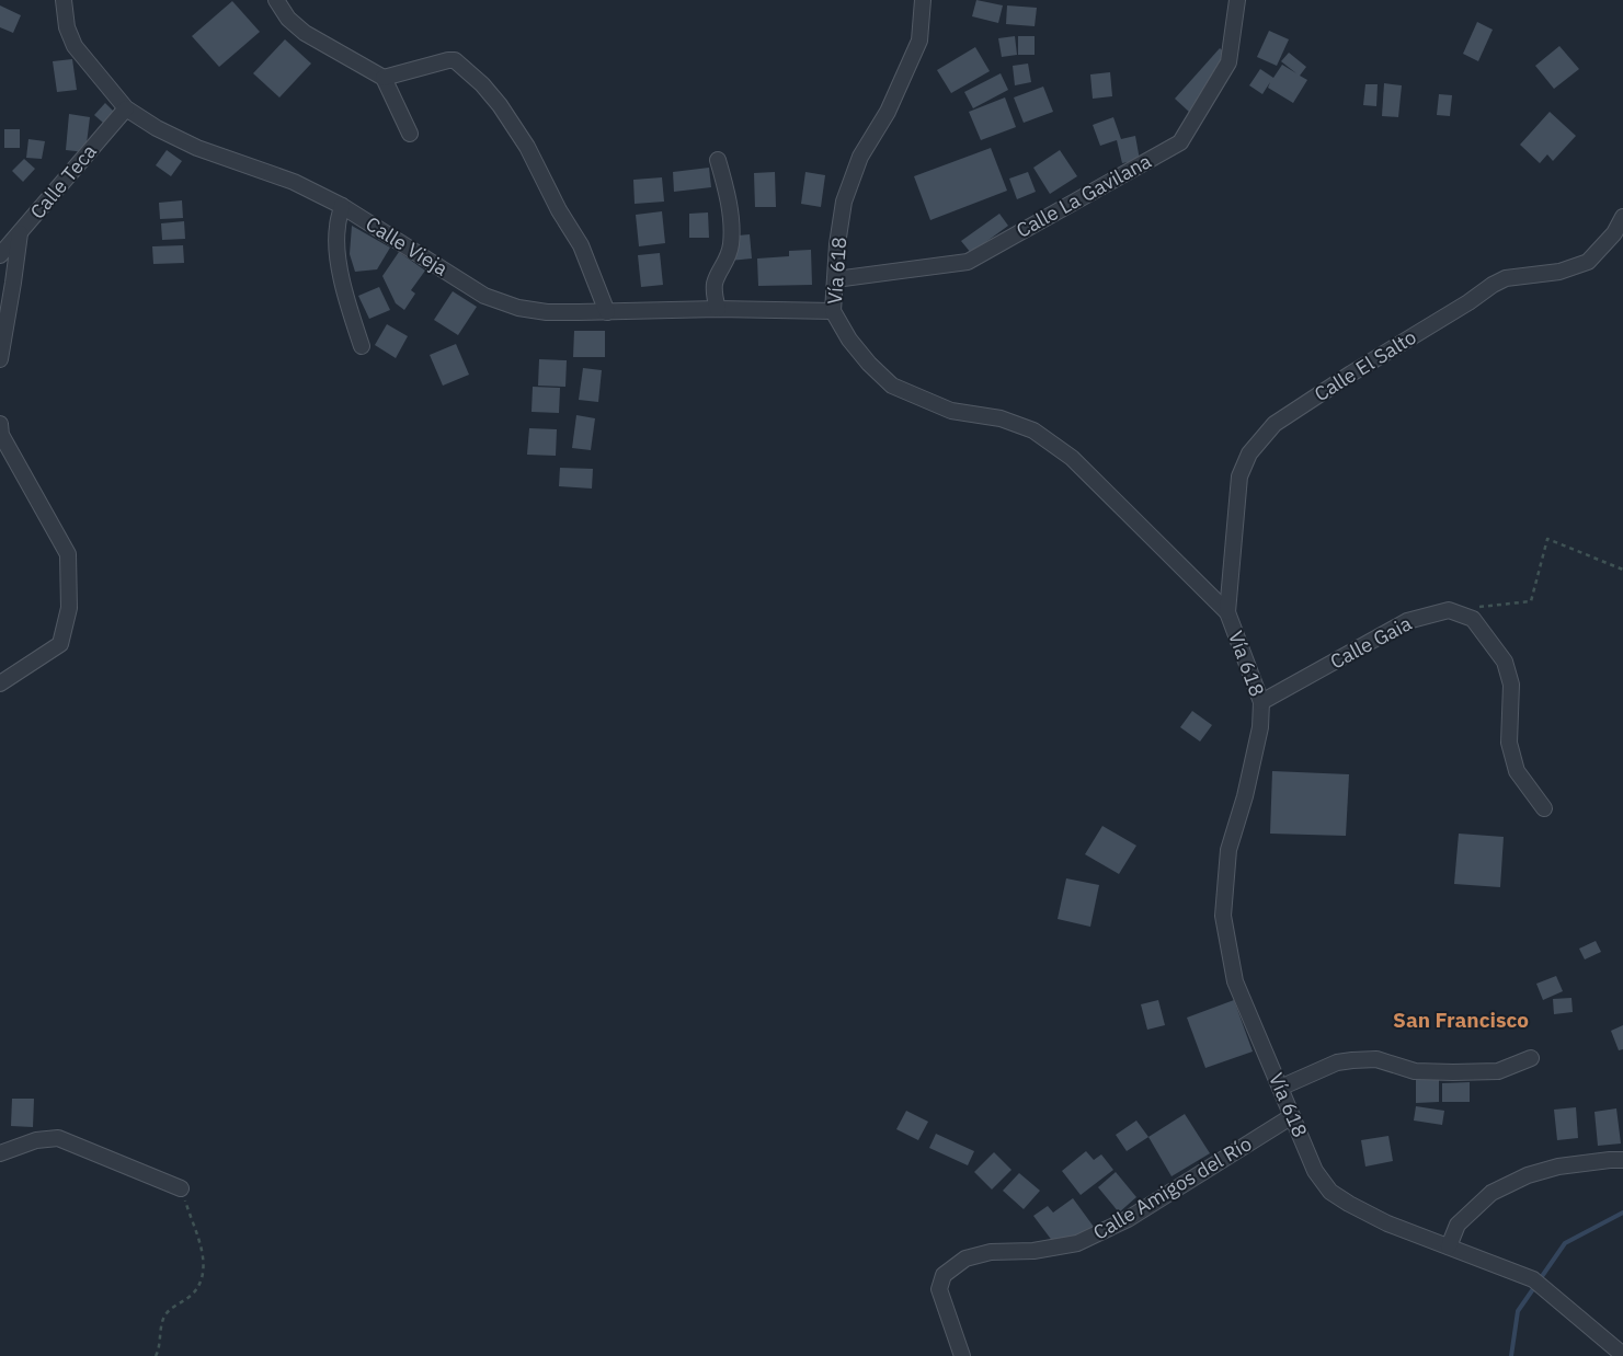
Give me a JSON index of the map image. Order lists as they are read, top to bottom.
{
  "streets": {
    "street": [
      "Calle Teca",
      "Calle La Gavilana",
      "Calle Vieja",
      "Vía 618",
      "Calle El Salto",
      "Calle Gaia",
      "Calle Amigos del Río"
    ]
  },
  "crossings": [
    ["Calle Teca", "Calle Vieja"],
    ["Calle La Gavilana", "Vía 618"],
    ["Calle Vieja", "Vía 618"],
    ["Vía 618", "Calle El Salto"],
    ["Vía 618", "Calle Gaia"],
    ["Vía 618", "Calle Amigos del Río"]
  ],
  "districts": ["San Francisco"]
}
